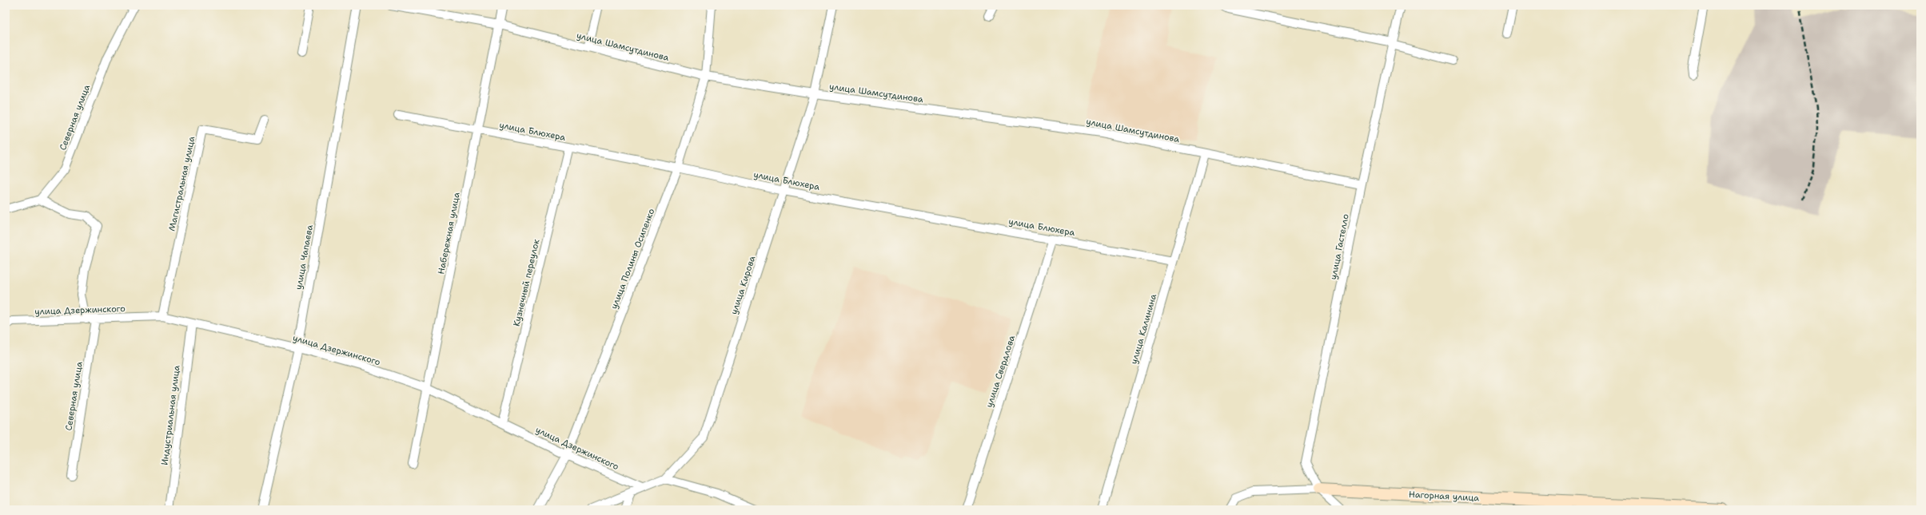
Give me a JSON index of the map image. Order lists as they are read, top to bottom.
{
  "streets": {
    "street": [
      "улица Шамсутдинова",
      "Северная улица",
      "улица Блюхера",
      "Магистральная улица",
      "Набережная улица",
      "улица Гастелло",
      "улица Чапаева",
      "улица Полины Осипенко",
      "Кузнечный переулок",
      "улица Кирова",
      "улица Дзержинского",
      "улица Калинина",
      "улица Свердлова",
      "Индустриальная улица",
      "Нагорная улица"
    ]
  },
  "crossings": [
    ["улица Шамсутдинова", "Набережная улица"],
    ["улица Шамсутдинова", "улица Гастелло"],
    ["улица Шамсутдинова", "улица Полины Осипенко"],
    ["улица Шамсутдинова", "улица Кирова"],
    ["улица Шамсутдинова", "улица Калинина"],
    ["Северная улица", "улица Дзержинского"],
    ["улица Блюхера", "Набережная улица"],
    ["улица Блюхера", "улица Полины Осипенко"],
    ["улица Блюхера", "Кузнечный переулок"],
    ["улица Блюхера", "улица Кирова"],
    ["улица Блюхера", "улица Калинина"],
    ["улица Блюхера", "улица Свердлова"],
    ["Магистральная улица", "улица Дзержинского"],
    ["Набережная улица", "улица Дзержинского"],
    ["улица Гастелло", "Нагорная улица"],
    ["улица Чапаева", "улица Дзержинского"],
    ["улица Полины Осипенко", "улица Дзержинского"],
    ["Кузнечный переулок", "улица Дзержинского"],
    ["улица Кирова", "улица Дзержинского"],
    ["улица Дзержинского", "Индустриальная улица"]
  ]
}
